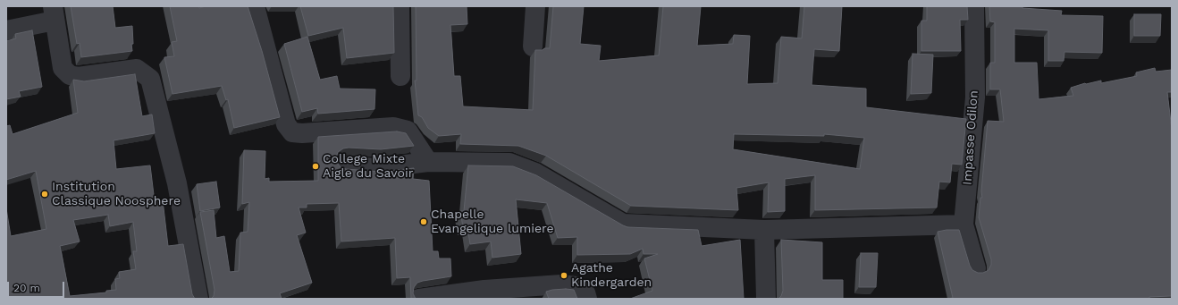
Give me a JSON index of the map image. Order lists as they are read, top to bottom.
{
  "streets": {
    "street": ["Impasse Odilon"]
  },
  "places": [
    "College Mixte Aigle du Savoir",
    "Institution Classique Noosphere",
    "Chapelle Evangelique lumiere",
    "Agathe Kindergarden"
  ],
  "scale_bar": "20 m"
}
